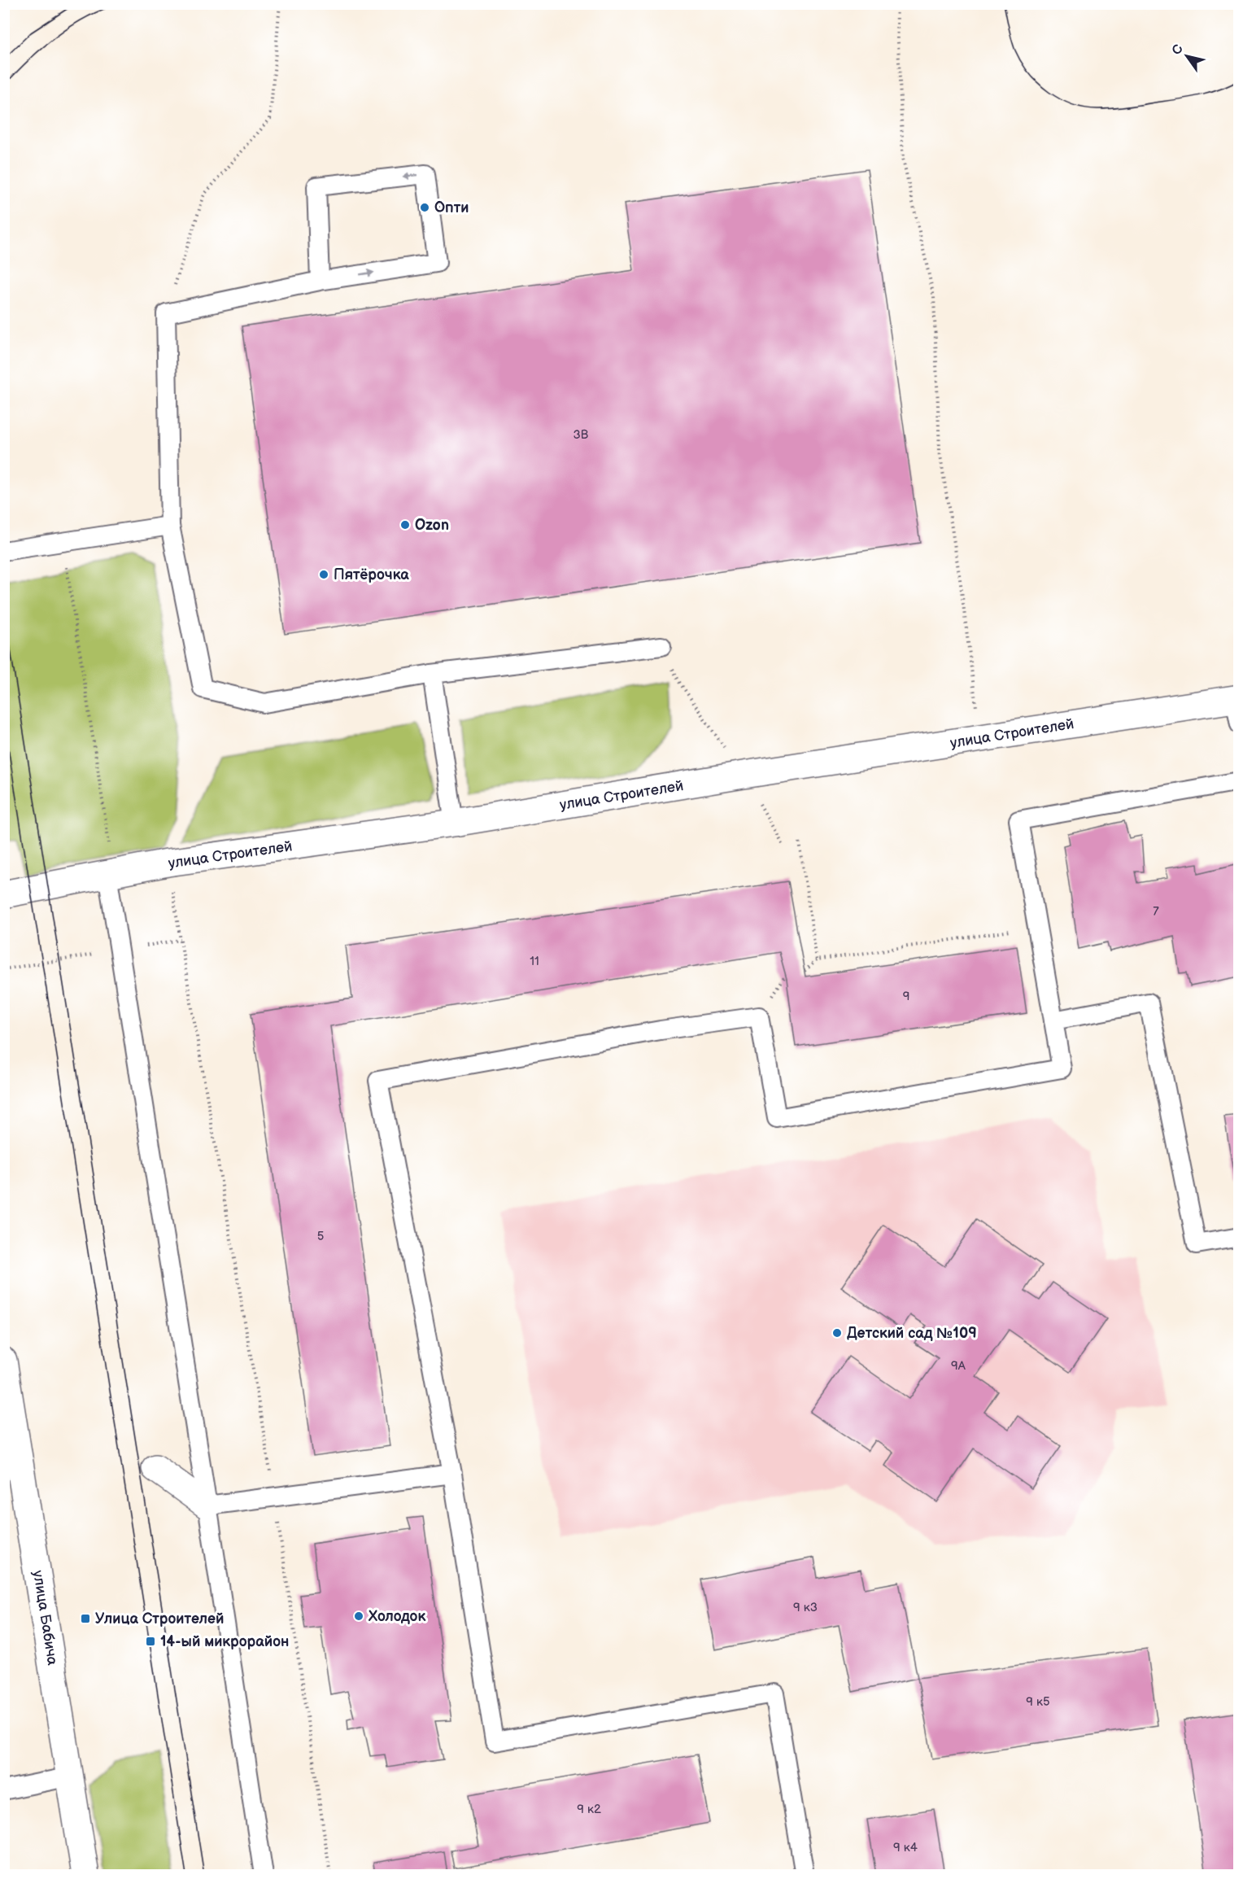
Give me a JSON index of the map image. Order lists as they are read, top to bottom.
{
  "streets": {
    "street": ["улица Строителей", "улица Бабича"]
  },
  "places": {
    "other": [
      "Опти",
      "Ozon",
      "Пятёрочка",
      "Детский сад №109",
      "Холодок"
    ],
    "transit": ["Улица Строителей", "14-ый микрорайон"]
  },
  "house_numbers": [
    "3В",
    "7",
    "11",
    "9",
    "5",
    "9А",
    "9 к3",
    "9 к5",
    "9 к2",
    "9 к4"
  ],
  "north": "top left"
}
